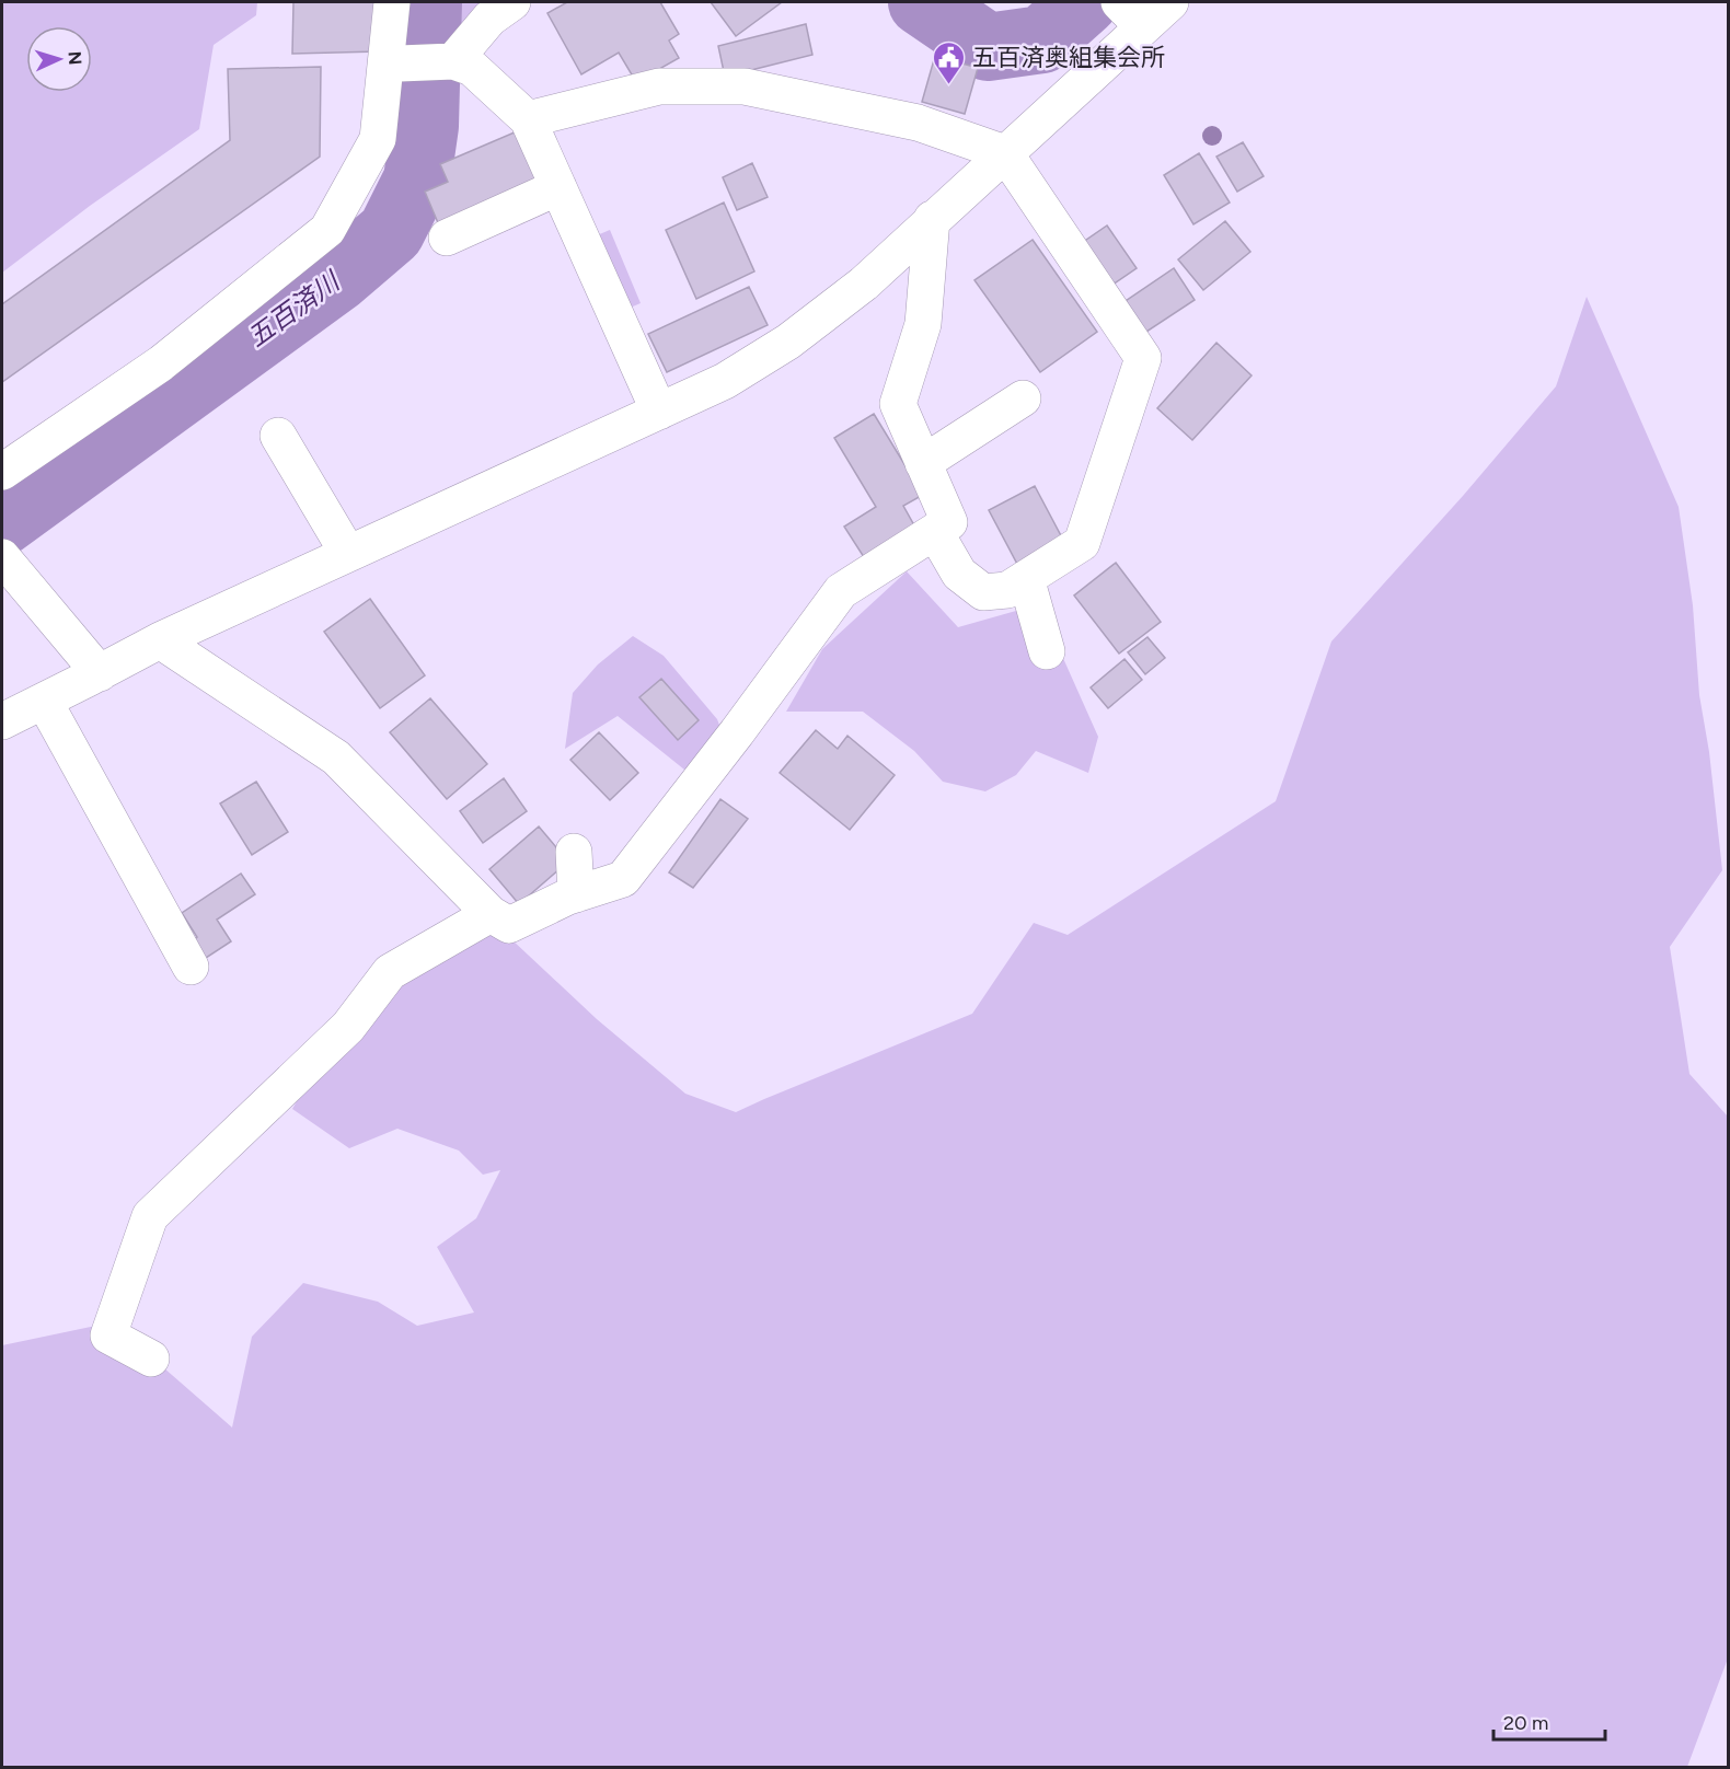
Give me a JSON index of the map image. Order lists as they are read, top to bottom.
{
  "water": ["五百済川"],
  "places": {
    "public building": ["五百済奥組集会所"]
  },
  "scale_bar": "20 m",
  "north": "right"
}
